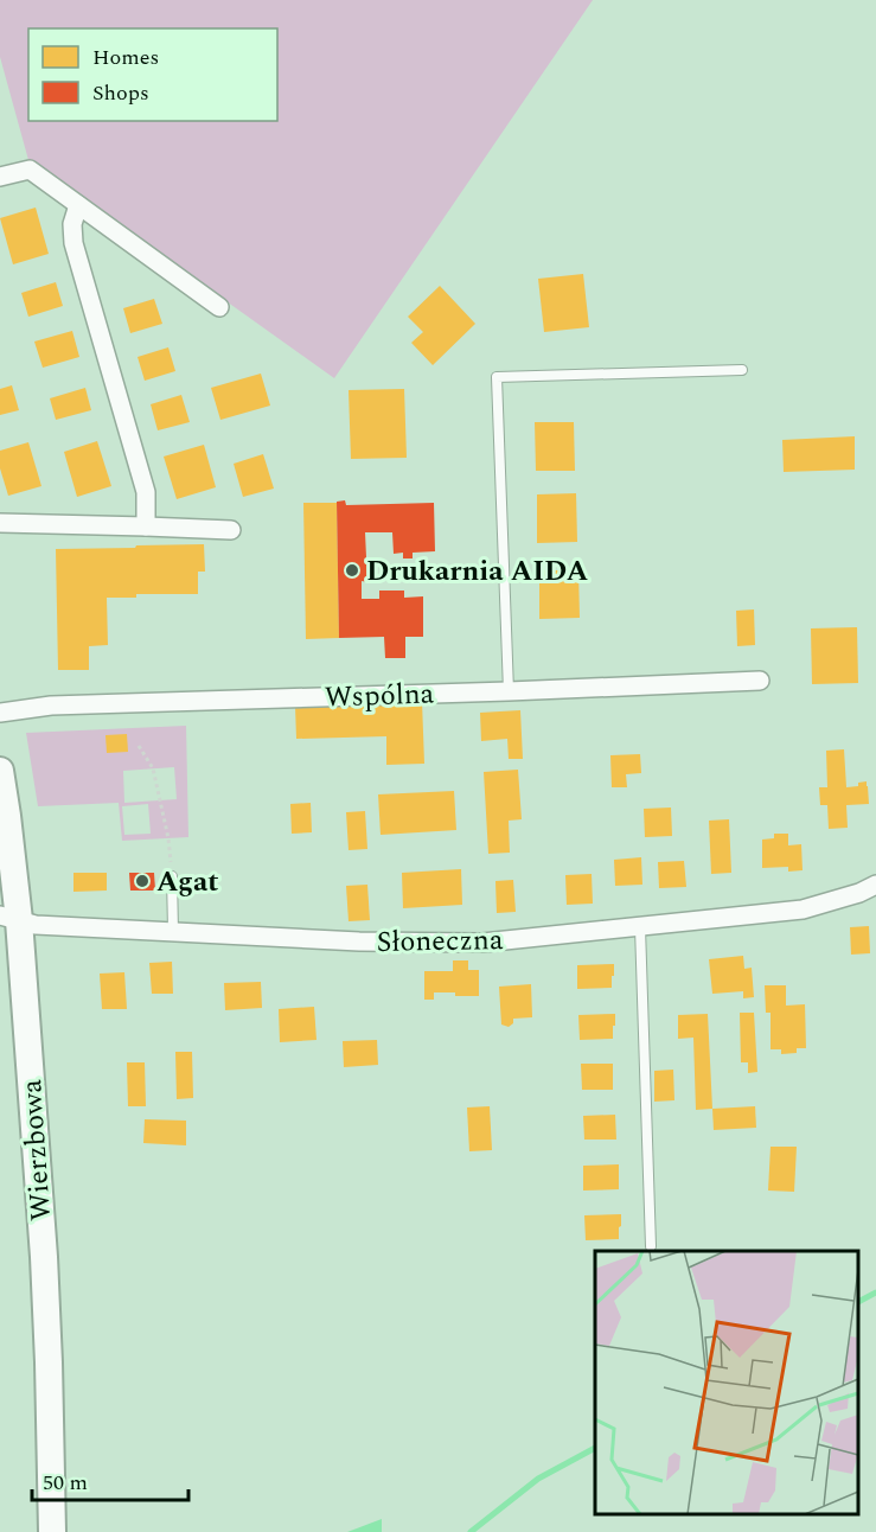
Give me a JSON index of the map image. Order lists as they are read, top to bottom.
{
  "streets": {
    "street": ["Wspólna", "Słoneczna", "Wierzbowa"]
  },
  "crossings": [
    ["Słoneczna", "Wierzbowa"]
  ],
  "places": ["Drukarnia AIDA", "Agat"],
  "legend": ["Homes", "Shops"],
  "scale_bar": "50 m"
}
